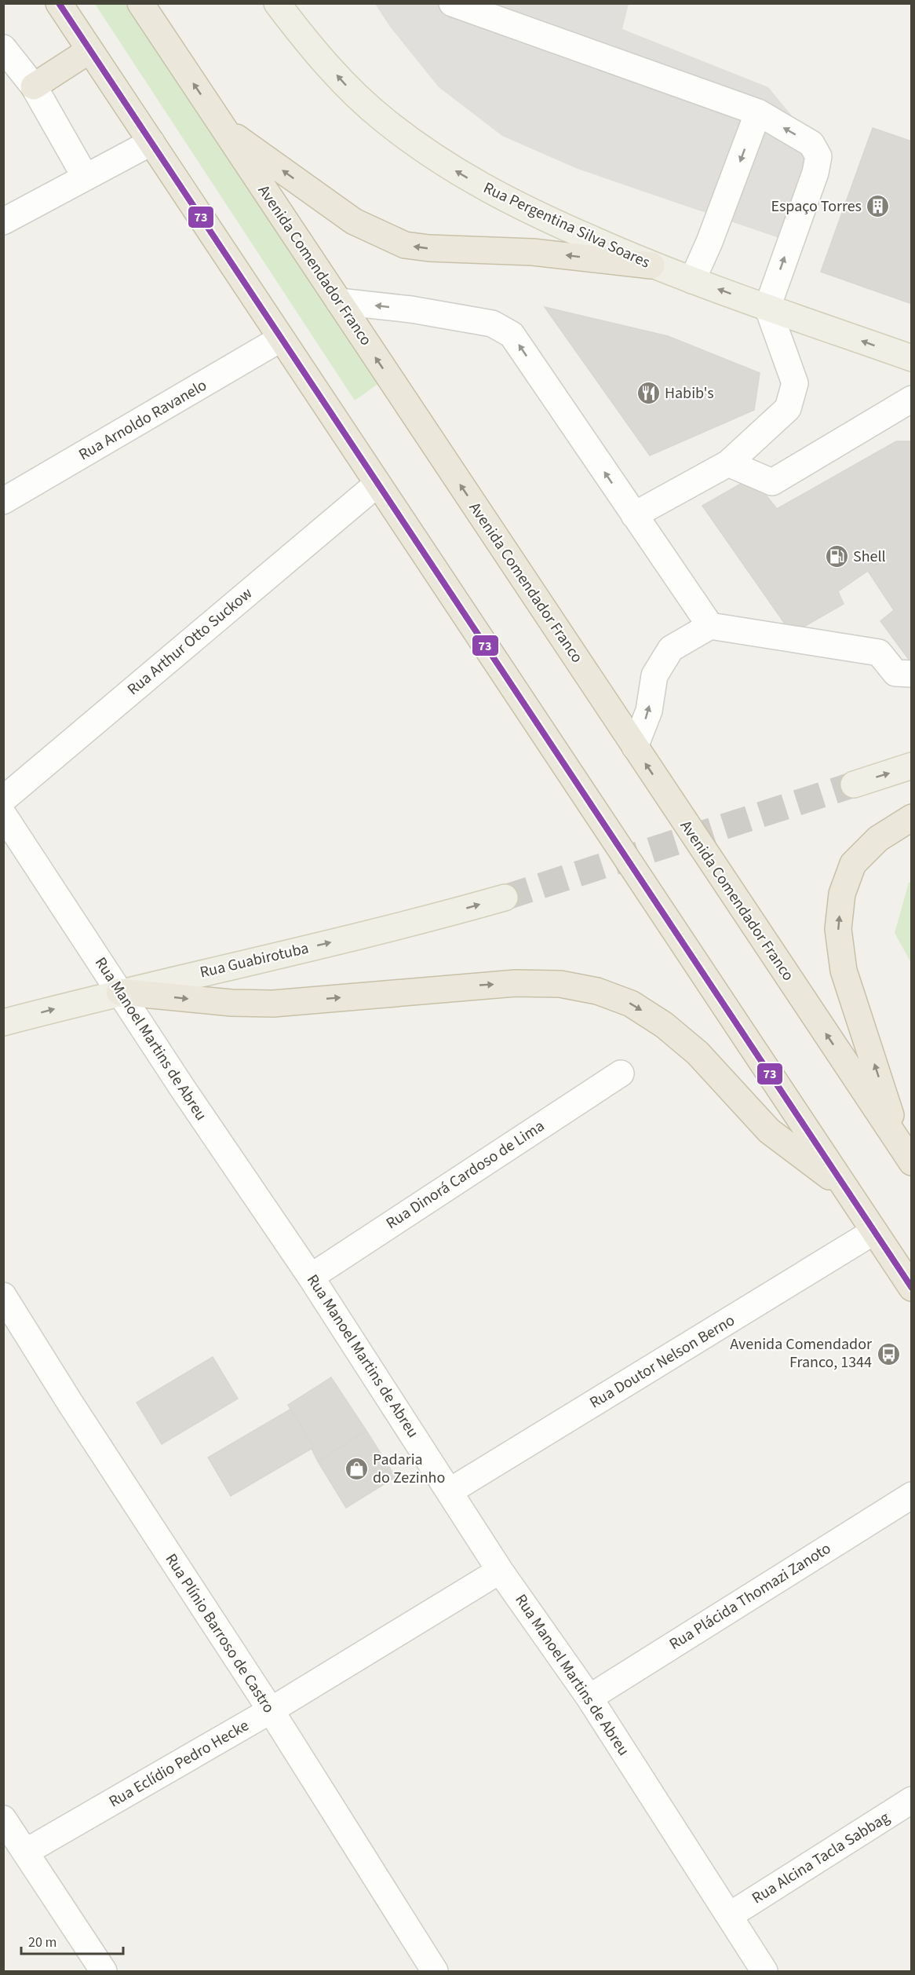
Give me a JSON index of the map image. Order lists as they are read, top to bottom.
{
  "streets": {
    "highway": ["Avenida Comendador Franco"],
    "main road": ["Rua Pergentina Silva Soares", "Rua Guabirotuba"],
    "street": [
      "Rua Arnoldo Ravanelo",
      "Rua Arthur Otto Suckow",
      "Rua Manoel Martins de Abreu",
      "Rua Dinorá Cardoso de Lima",
      "Rua Doutor Nelson Berno",
      "Rua Plácida Thomazi Zanoto",
      "Rua Plínio Barroso de Castro",
      "Rua Eclídio Pedro Hecke",
      "Rua Alcina Tacla Sabbag"
    ]
  },
  "crossings": [
    ["Rua Guabirotuba", "Rua Manoel Martins de Abreu"],
    ["Rua Manoel Martins de Abreu", "Rua Dinorá Cardoso de Lima"],
    ["Rua Manoel Martins de Abreu", "Rua Doutor Nelson Berno"],
    ["Rua Manoel Martins de Abreu", "Rua Plácida Thomazi Zanoto"],
    ["Rua Manoel Martins de Abreu", "Rua Eclídio Pedro Hecke"],
    ["Rua Manoel Martins de Abreu", "Rua Alcina Tacla Sabbag"],
    ["Rua Plínio Barroso de Castro", "Rua Eclídio Pedro Hecke"]
  ],
  "one_way": ["Rua Pergentina Silva Soares", "Rua Guabirotuba"],
  "places": {
    "building": ["Espaço Torres"],
    "restaurant": ["Habib's"],
    "fuel station": ["Shell"],
    "bus stop": ["Avenida Comendador Franco, 1344"],
    "shop": ["Padaria do Zezinho"]
  },
  "lines": ["transit line 73"],
  "scale_bar": "20 m"
}
